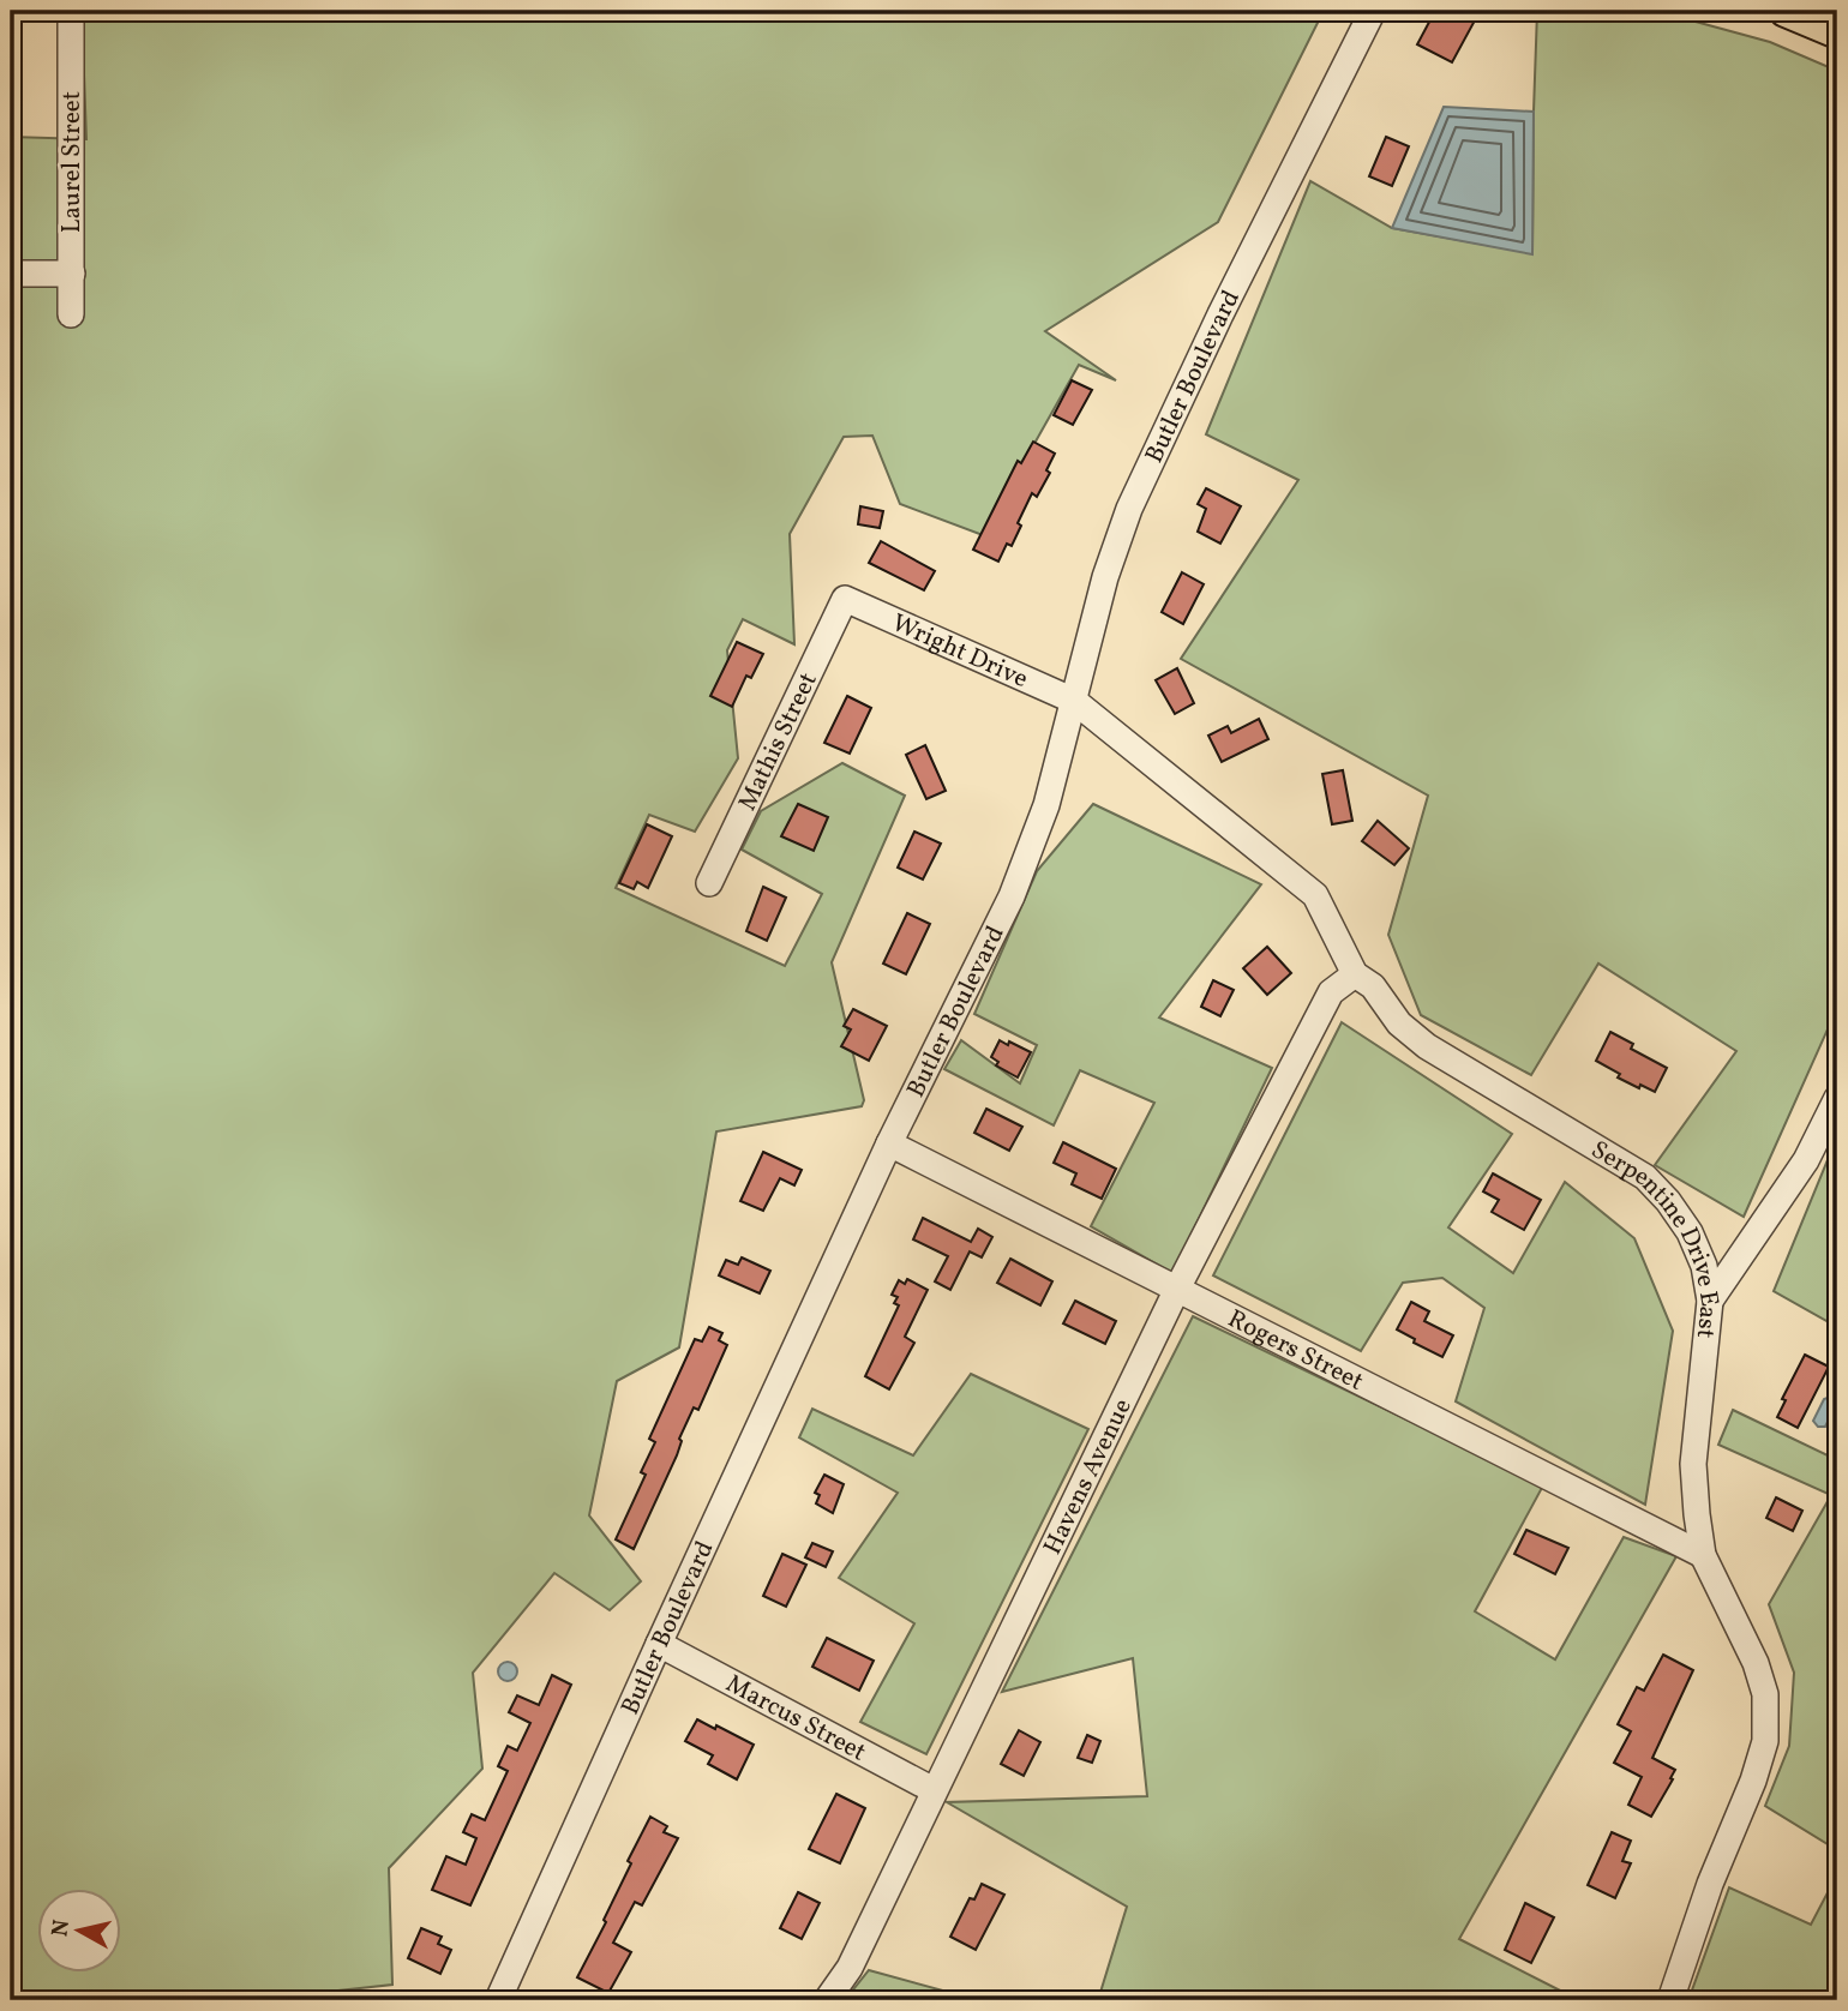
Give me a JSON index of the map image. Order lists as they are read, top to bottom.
{
  "streets": {
    "street": [
      "Laurel Street",
      "Butler Boulevard",
      "Wright Drive",
      "Mathis Street",
      "Serpentine Drive East",
      "Rogers Street",
      "Havens Avenue",
      "Marcus Street"
    ]
  },
  "crossings": [
    ["Butler Boulevard", "Wright Drive"],
    ["Butler Boulevard", "Serpentine Drive East"],
    ["Butler Boulevard", "Rogers Street"],
    ["Butler Boulevard", "Marcus Street"],
    ["Wright Drive", "Mathis Street"],
    ["Wright Drive", "Serpentine Drive East"],
    ["Serpentine Drive East", "Rogers Street"],
    ["Serpentine Drive East", "Havens Avenue"],
    ["Rogers Street", "Havens Avenue"],
    ["Havens Avenue", "Marcus Street"]
  ],
  "north": "left"
}
